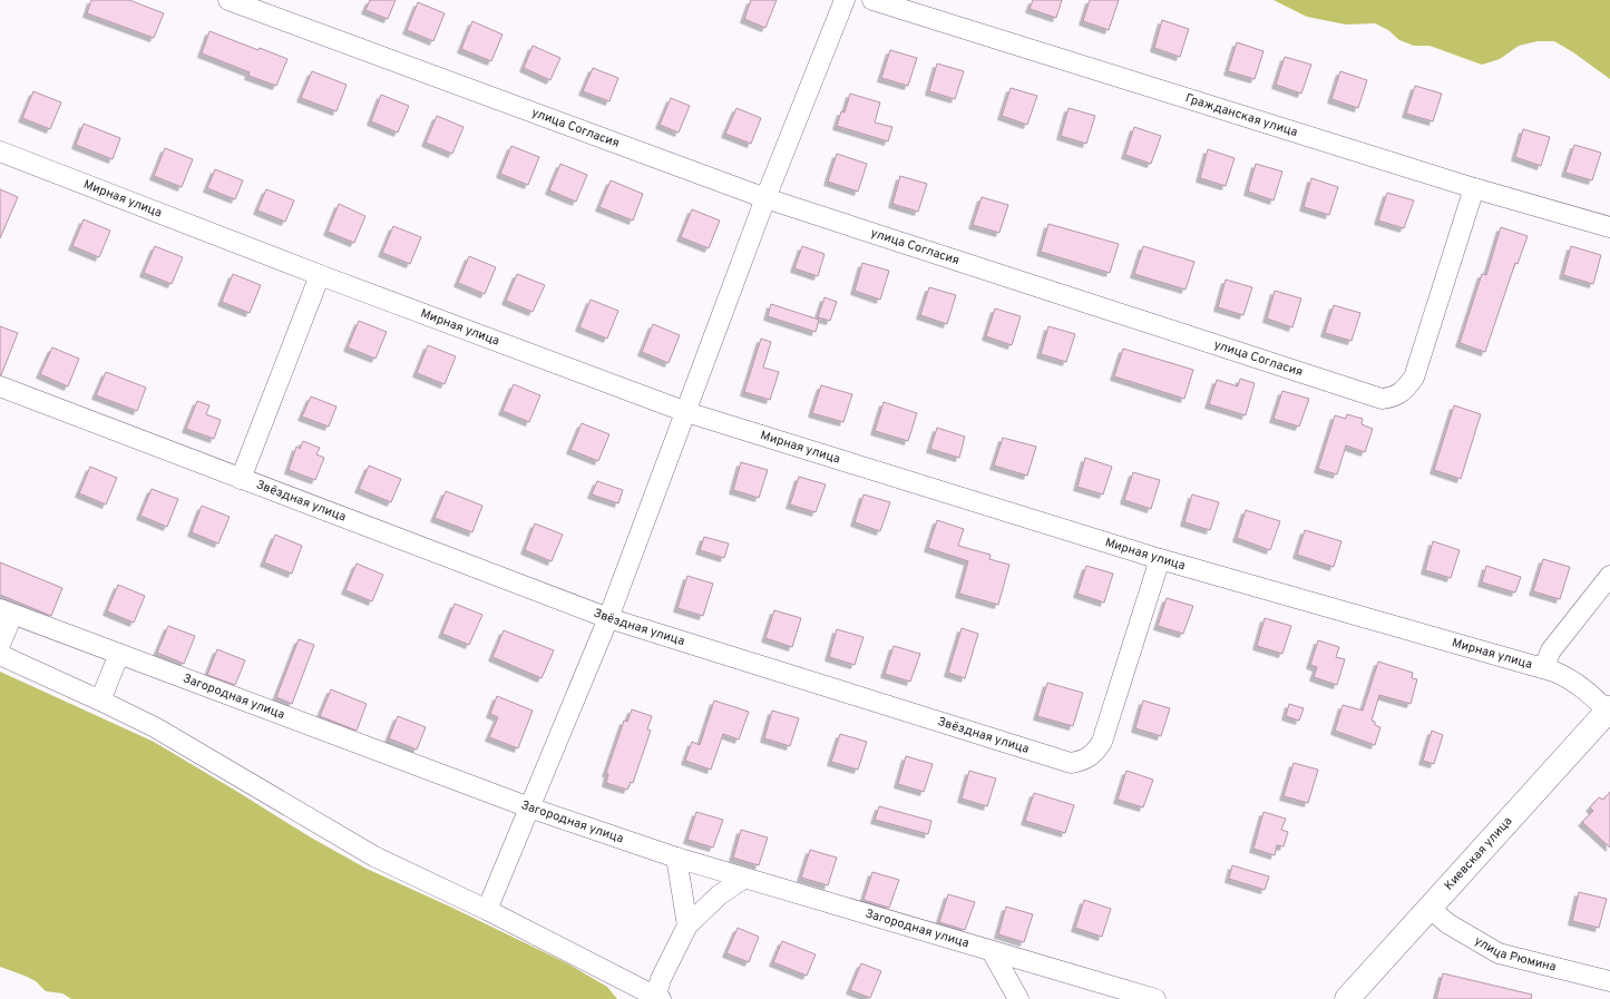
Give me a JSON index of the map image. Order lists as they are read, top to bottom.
{
  "streets": {
    "main road": ["Киевская улица"],
    "street": [
      "Гражданская улица",
      "улица Согласия",
      "Мирная улица",
      "Звёздная улица",
      "Загородная улица",
      "улица Рюмина"
    ]
  },
  "crossings": [
    ["Гражданская улица", "улица Согласия"],
    ["Мирная улица", "Звёздная улица"],
    ["Мирная улица", "Киевская улица"],
    ["Киевская улица", "улица Рюмина"]
  ]
}
